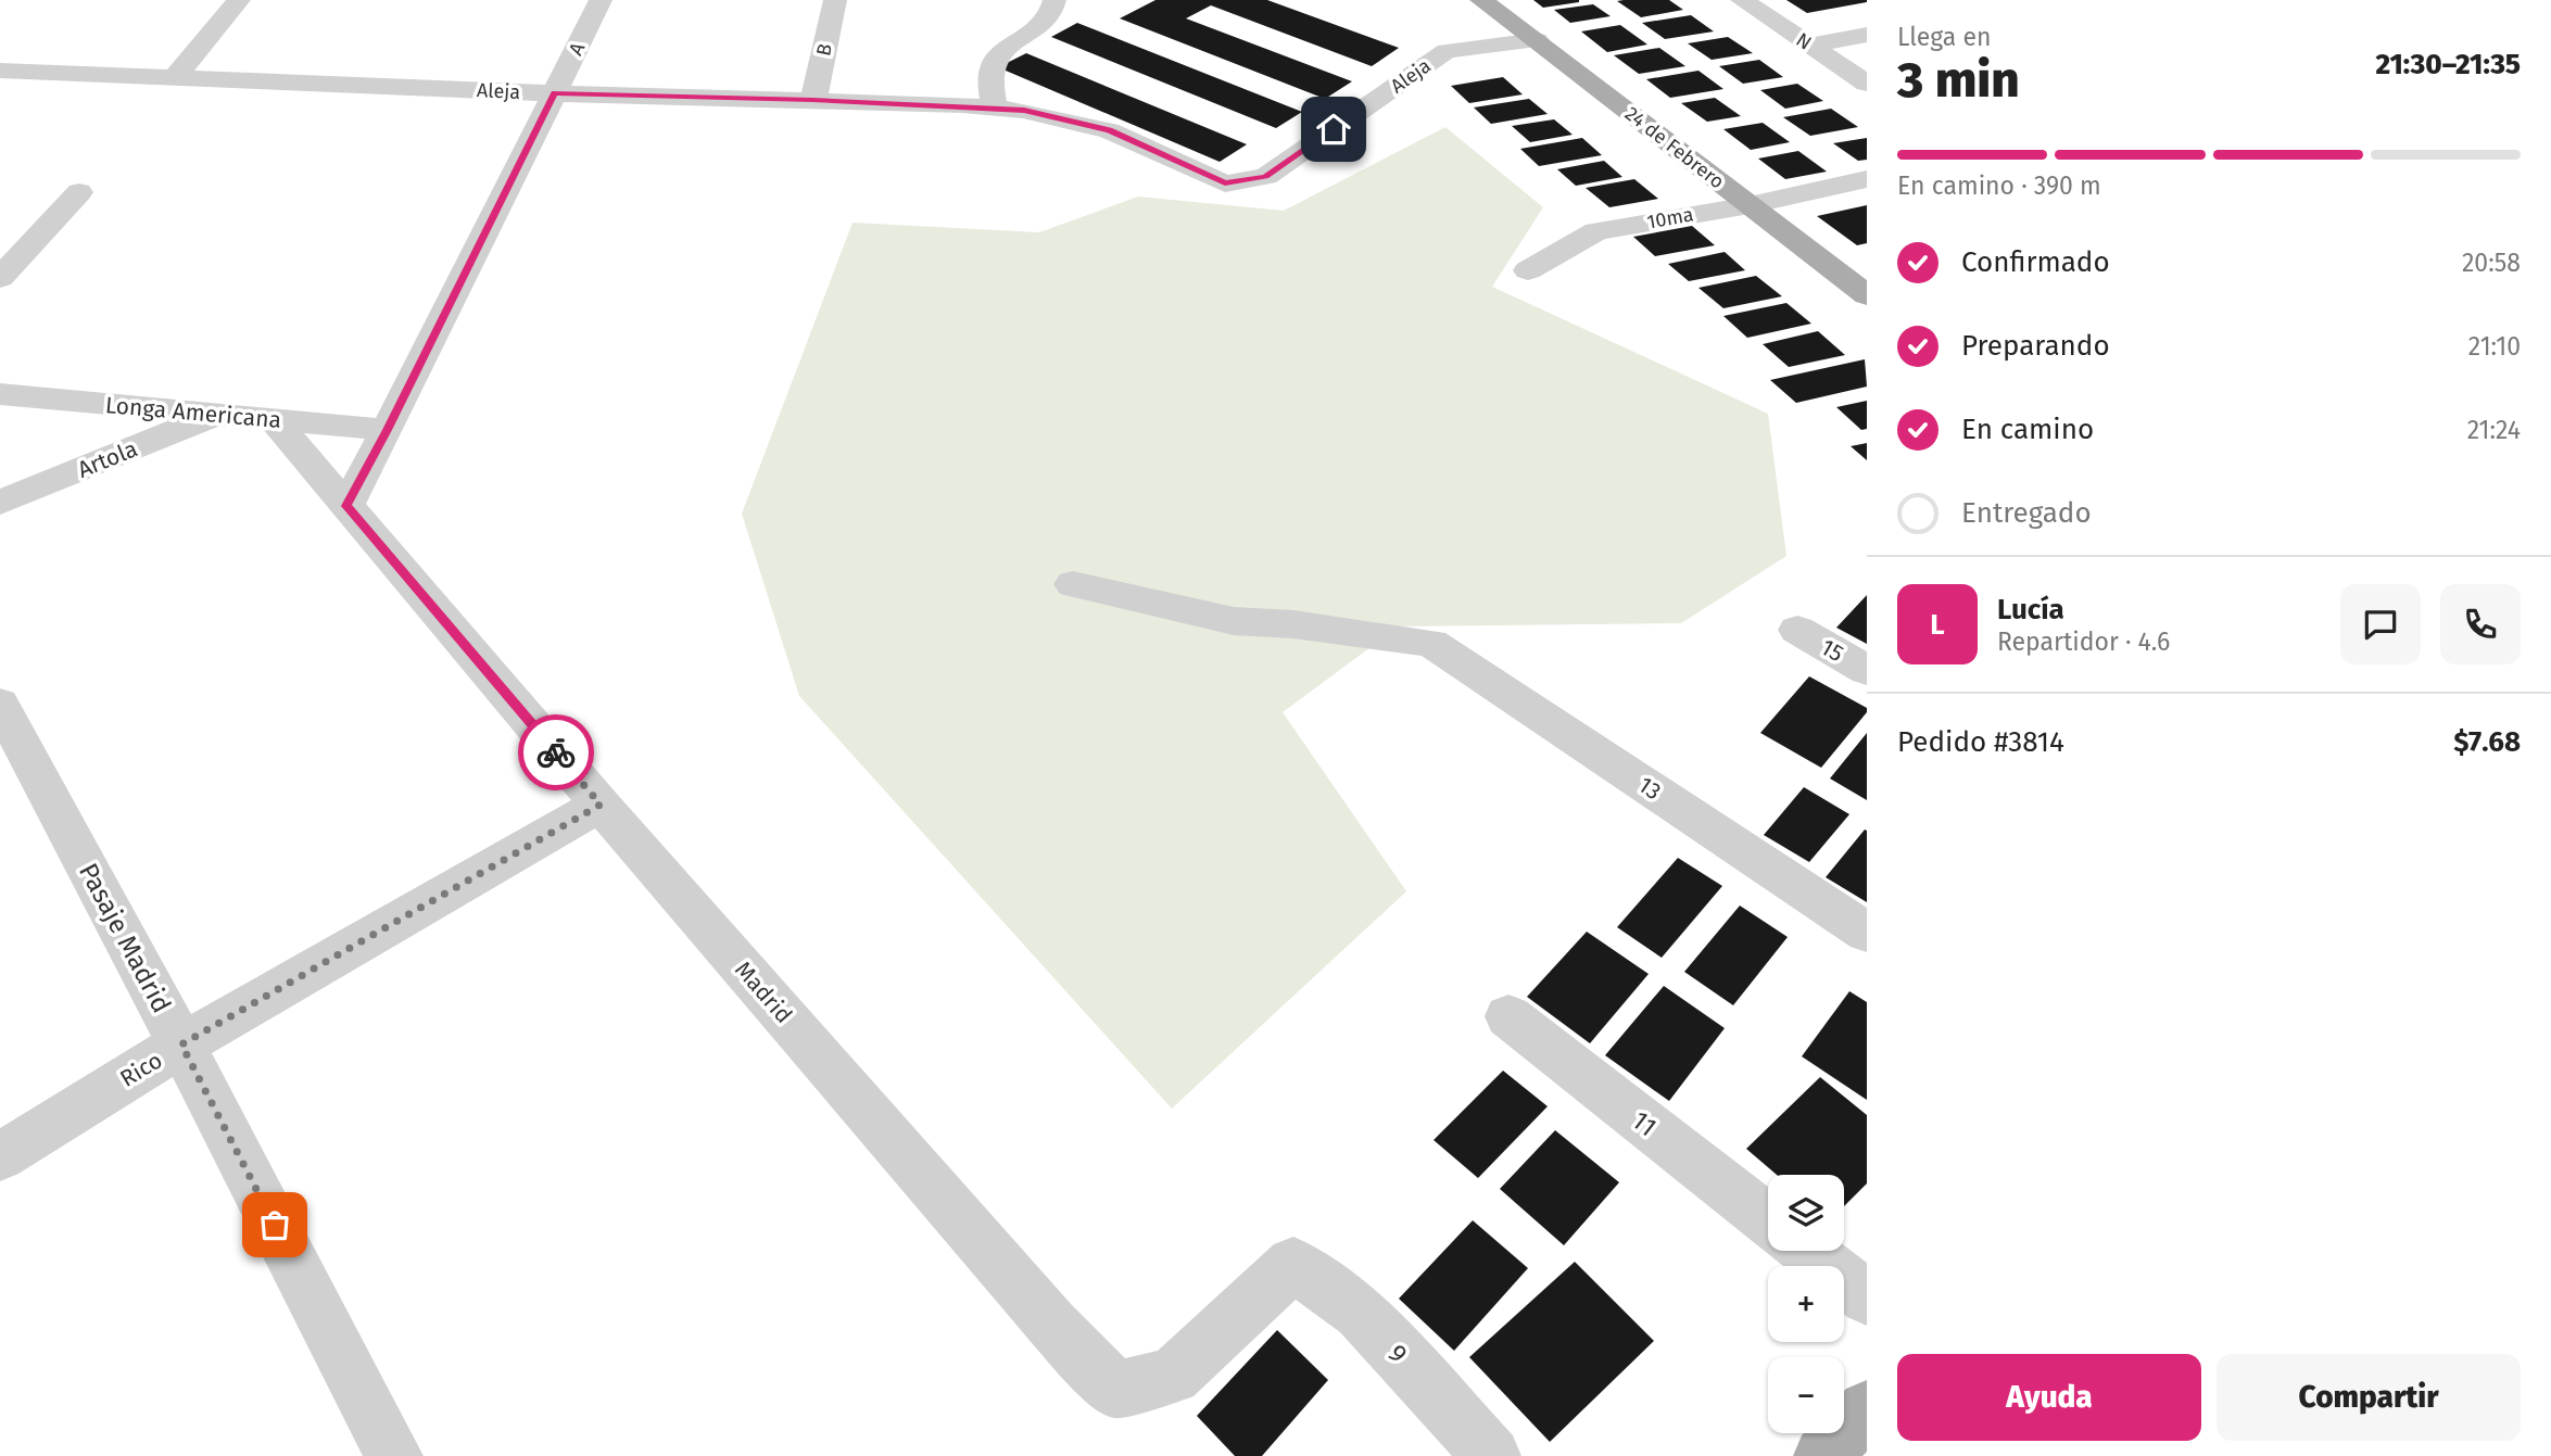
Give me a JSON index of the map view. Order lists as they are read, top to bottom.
{
  "streets": {
    "main road": ["24 de Febrero"],
    "street": [
      "N",
      "A",
      "B",
      "Aleja",
      "10ma",
      "Longa Americana",
      "Artola",
      "15",
      "13",
      "Pasaje Madrid",
      "Madrid",
      "Rico",
      "11",
      "9"
    ]
  },
  "crossings": [
    ["A", "Aleja"],
    ["A", "Longa Americana"],
    ["A", "Madrid"],
    ["B", "Aleja"],
    ["Aleja", "24 de Febrero"],
    ["24 de Febrero", "10ma"],
    ["Longa Americana", "Artola"],
    ["Longa Americana", "Madrid"],
    ["Pasaje Madrid", "Rico"],
    ["Madrid", "Rico"],
    ["Madrid", "9"]
  ],
  "page": {
    "heading": ["3 min", "Llega en", "21:30–21:35"],
    "panel": [
      "Lucía",
      "Repartidor · 4.6",
      "Pedido #3814",
      "$7.68"
    ],
    "bar": "En camino · 390 m",
    "list": [
      ["Confirmado", "20:58"],
      ["Preparando", "21:10"],
      ["En camino", "21:24"],
      "Entregado"
    ],
    "round": "L",
    "map_buttons": ["+", "−"],
    "buttons": ["Ayuda", "Compartir"]
  }
}
